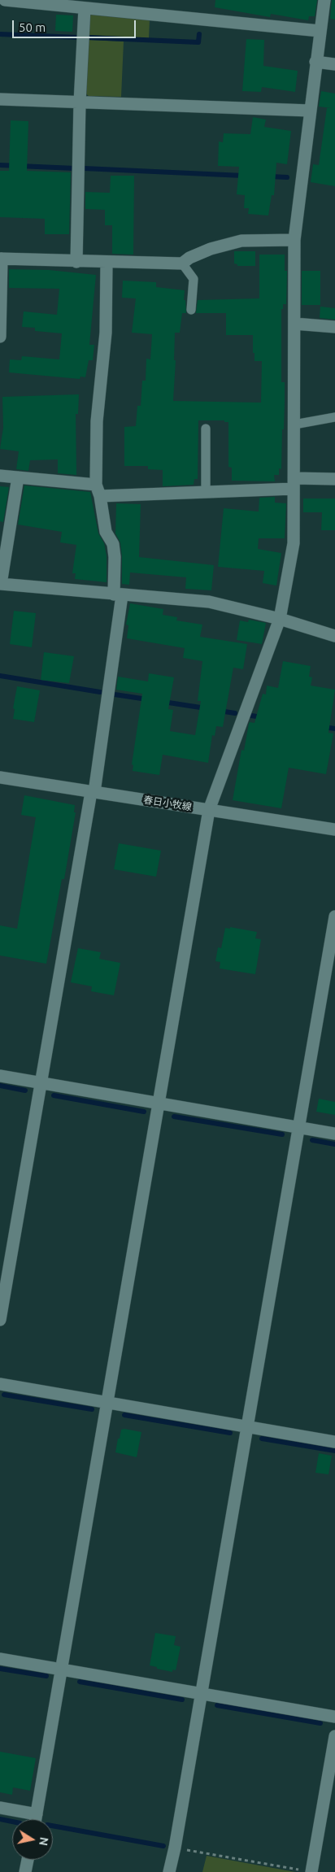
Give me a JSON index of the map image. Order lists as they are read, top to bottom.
{
  "streets": {
    "street": ["春日小牧線"]
  },
  "scale_bar": "50 m",
  "north": "right"
}
